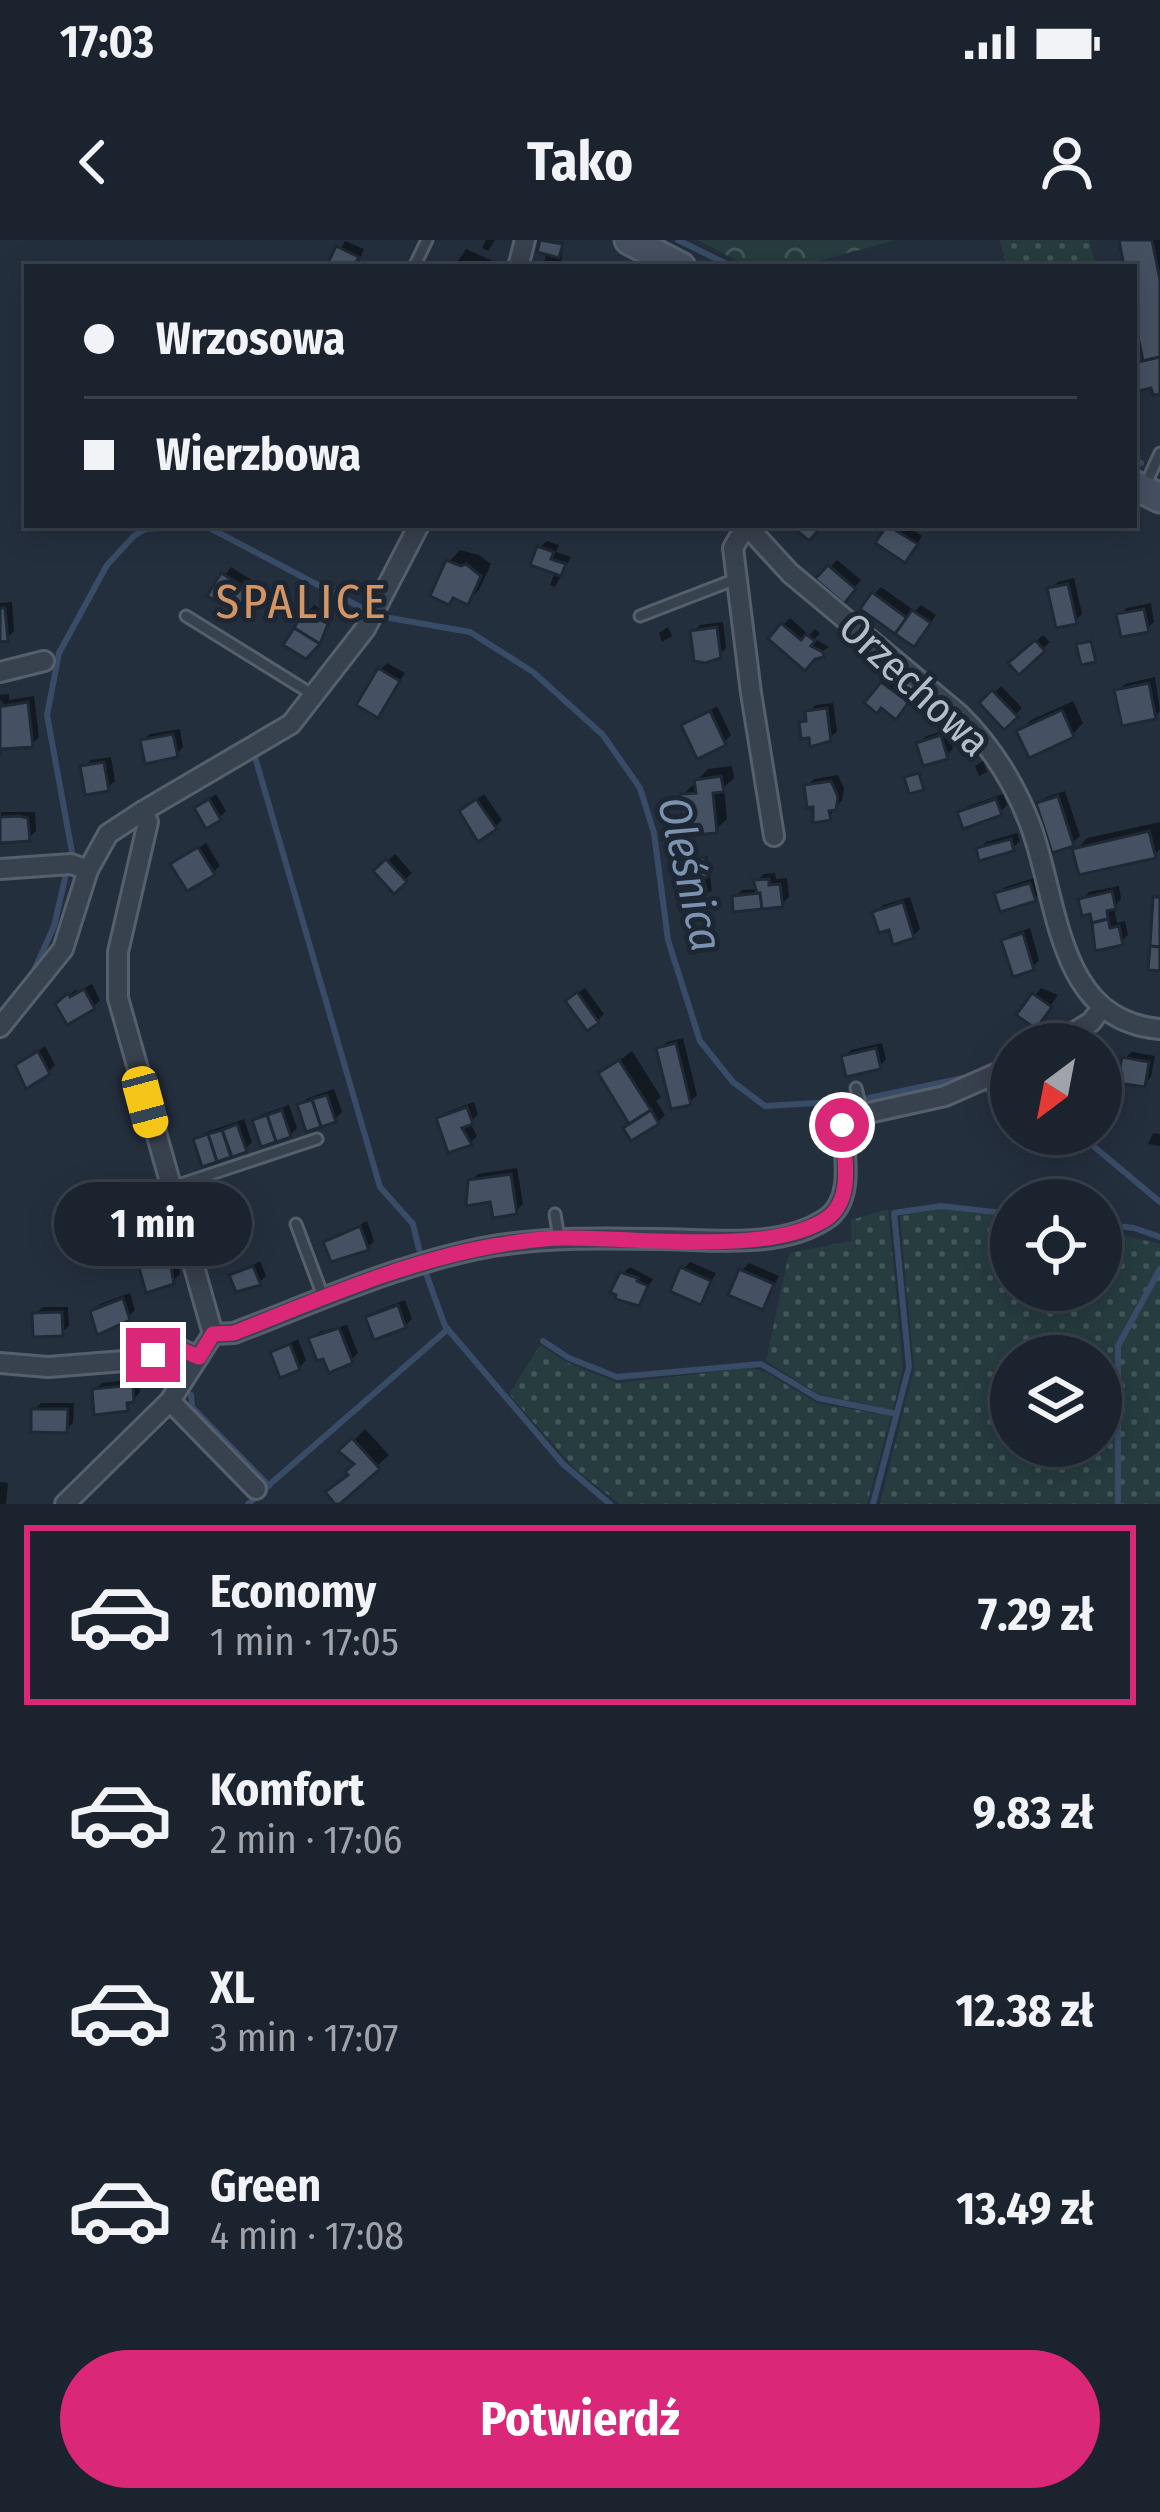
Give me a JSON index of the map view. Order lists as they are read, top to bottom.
{
  "streets": {
    "street": ["Orzechowa"]
  },
  "districts": ["SPALICE"],
  "water": ["Oleśnica"],
  "north": "bottom left",
  "page": {
    "status": "17:03",
    "header": "Tako",
    "banner": ["Wrzosowa", "Wierzbowa"],
    "bubble": "1 min",
    "list": [
      {
        "name": "Economy",
        "note": "1 min · 17:05",
        "value": "7.29 zł"
      },
      {
        "name": "Komfort",
        "note": "2 min · 17:06",
        "value": "9.83 zł"
      },
      {
        "name": "XL",
        "note": "3 min · 17:07",
        "value": "12.38 zł"
      },
      {
        "name": "Green",
        "note": "4 min · 17:08",
        "value": "13.49 zł"
      }
    ],
    "buttons": "Potwierdź"
  }
}
